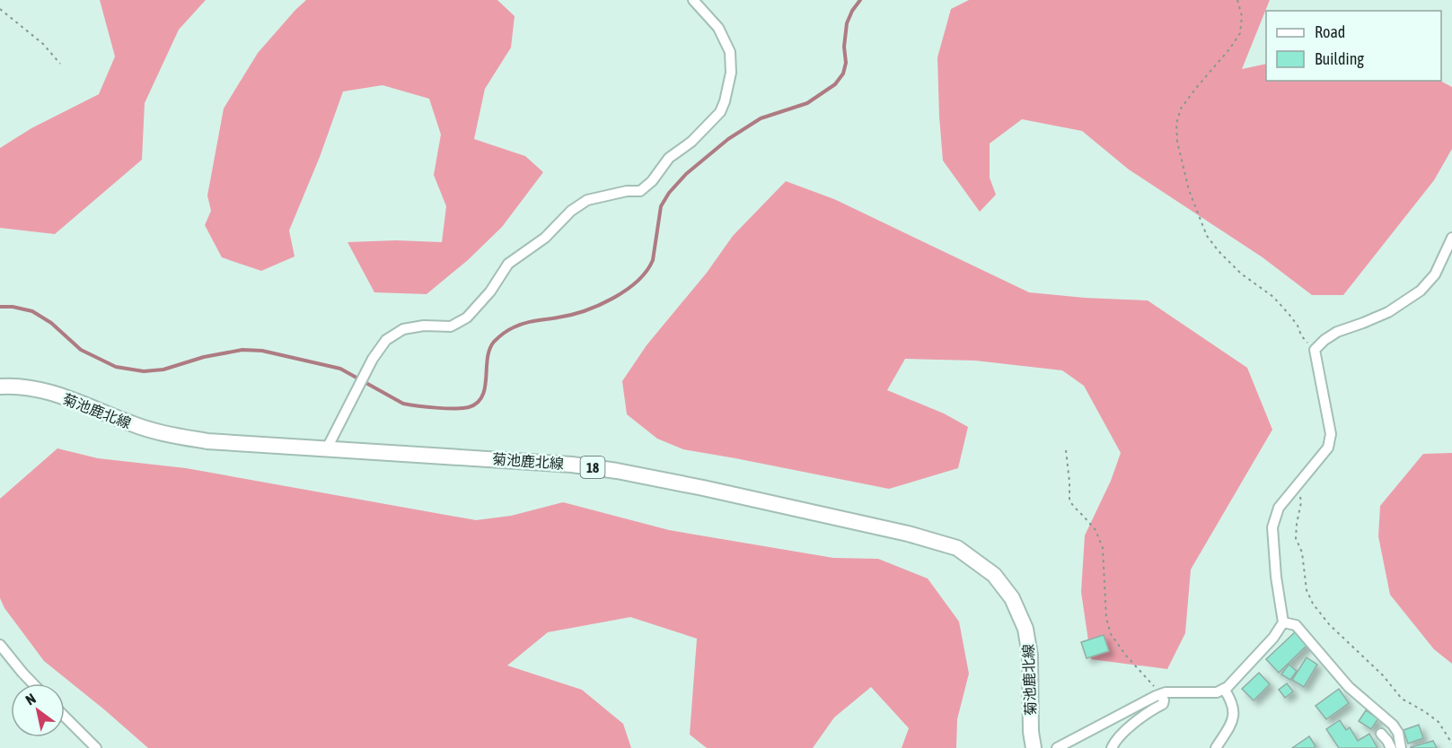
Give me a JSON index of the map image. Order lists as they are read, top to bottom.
{
  "streets": {
    "main road": ["菊池鹿北線", "18"]
  },
  "legend": ["Road", "Building"],
  "north": "top left"
}
